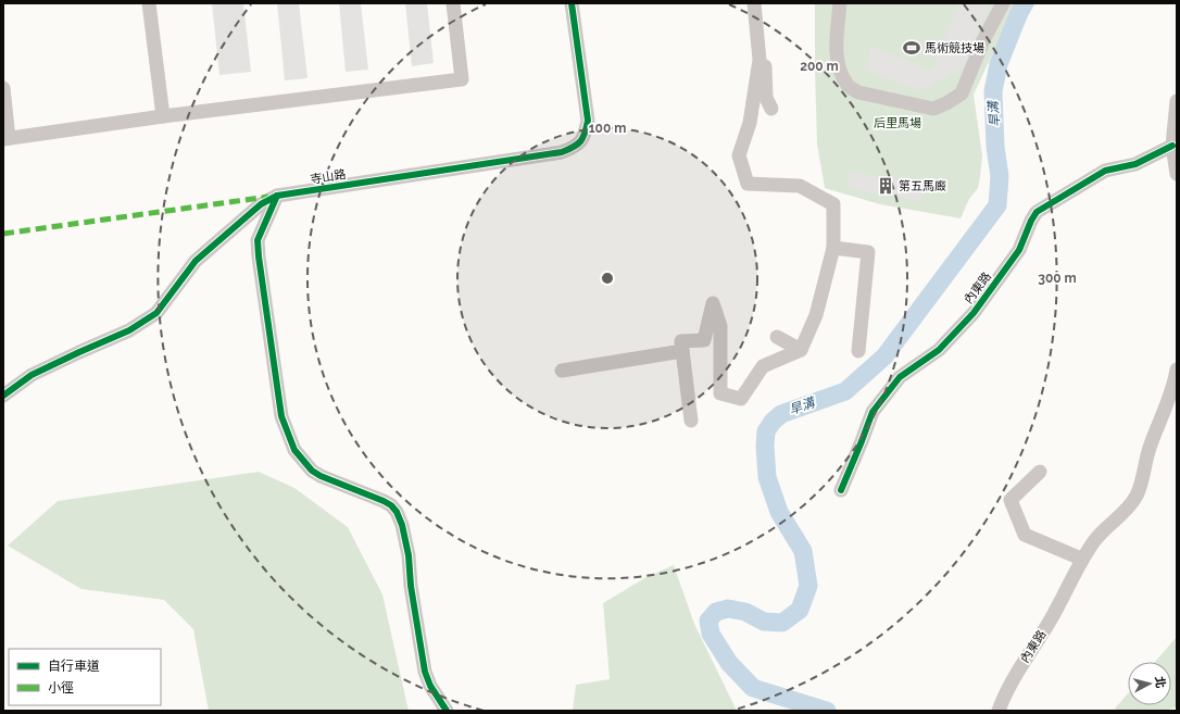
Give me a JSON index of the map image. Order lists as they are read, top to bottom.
{
  "streets": {
    "street": ["寺山路", "內東路"]
  },
  "water": ["旱溝"],
  "parks": ["后里馬場"],
  "places": {
    "sports": ["馬術競技場"],
    "building": ["第五馬廄"]
  },
  "legend": ["自行車道", "小徑"],
  "north": "right",
  "rings": ["200 m", "100 m", "300 m"]
}
